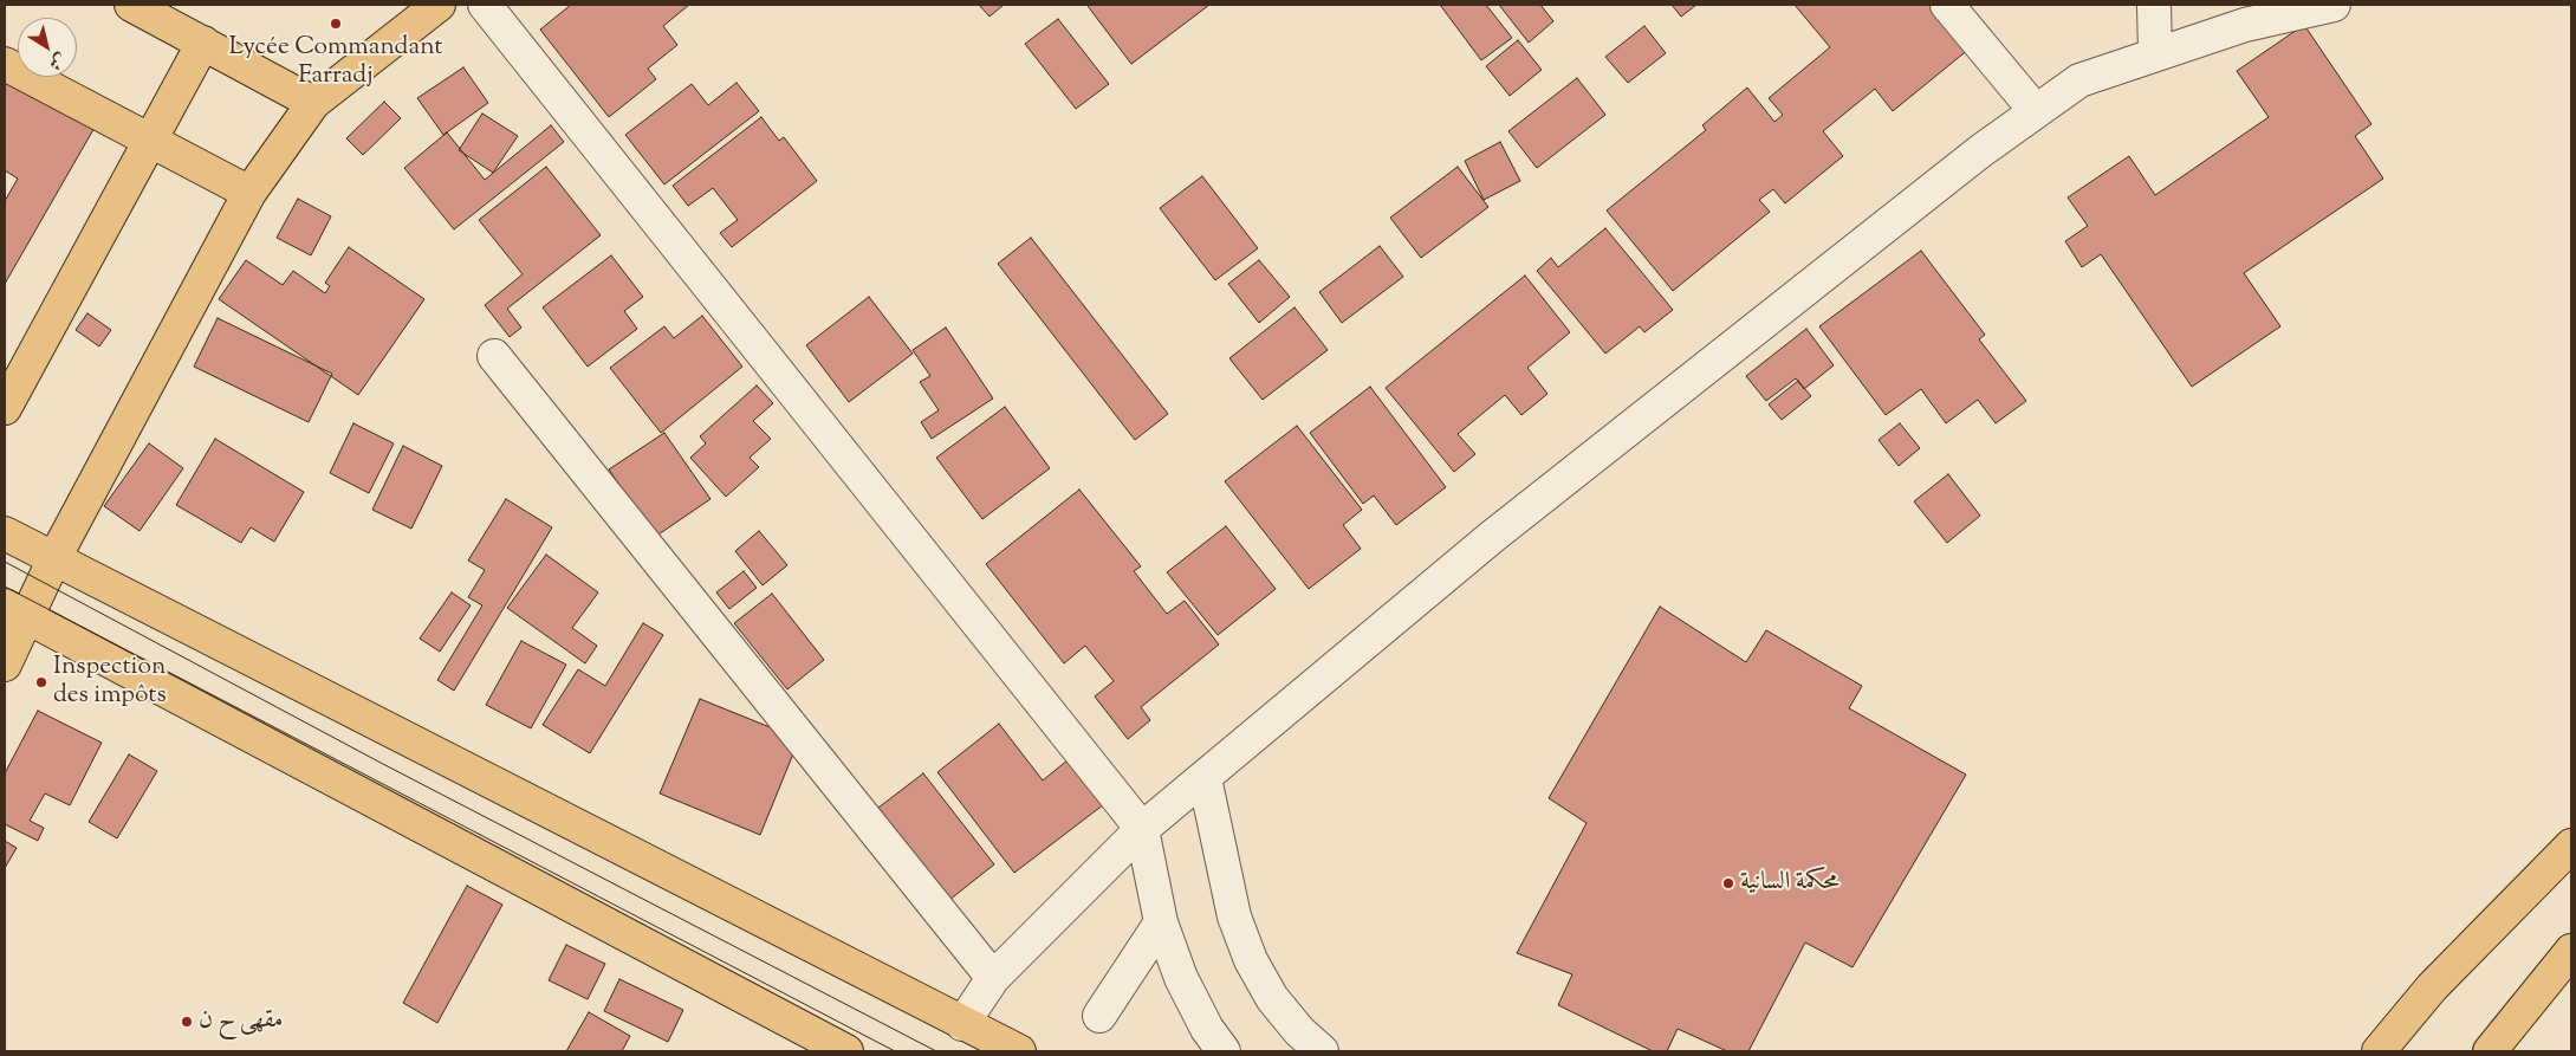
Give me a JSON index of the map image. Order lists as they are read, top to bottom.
{
  "places": [
    "Lycée Commandant Farradj",
    "Inspection des impôts",
    "محكمة السانية",
    "مقهى ح ن"
  ],
  "north": "bottom right"
}
